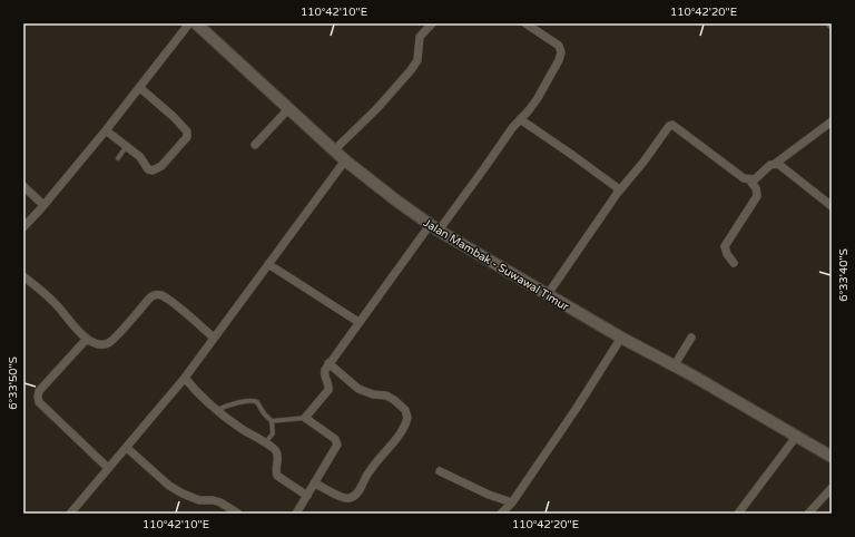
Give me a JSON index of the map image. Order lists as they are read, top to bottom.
{
  "streets": {
    "street": ["Jalan Mambak - Suwawal Timur"]
  },
  "coordinates": [
    "110°42'10\"E",
    "110°42'20\"E",
    "6°33'40\"S",
    "6°33'50\"S"
  ]
}
